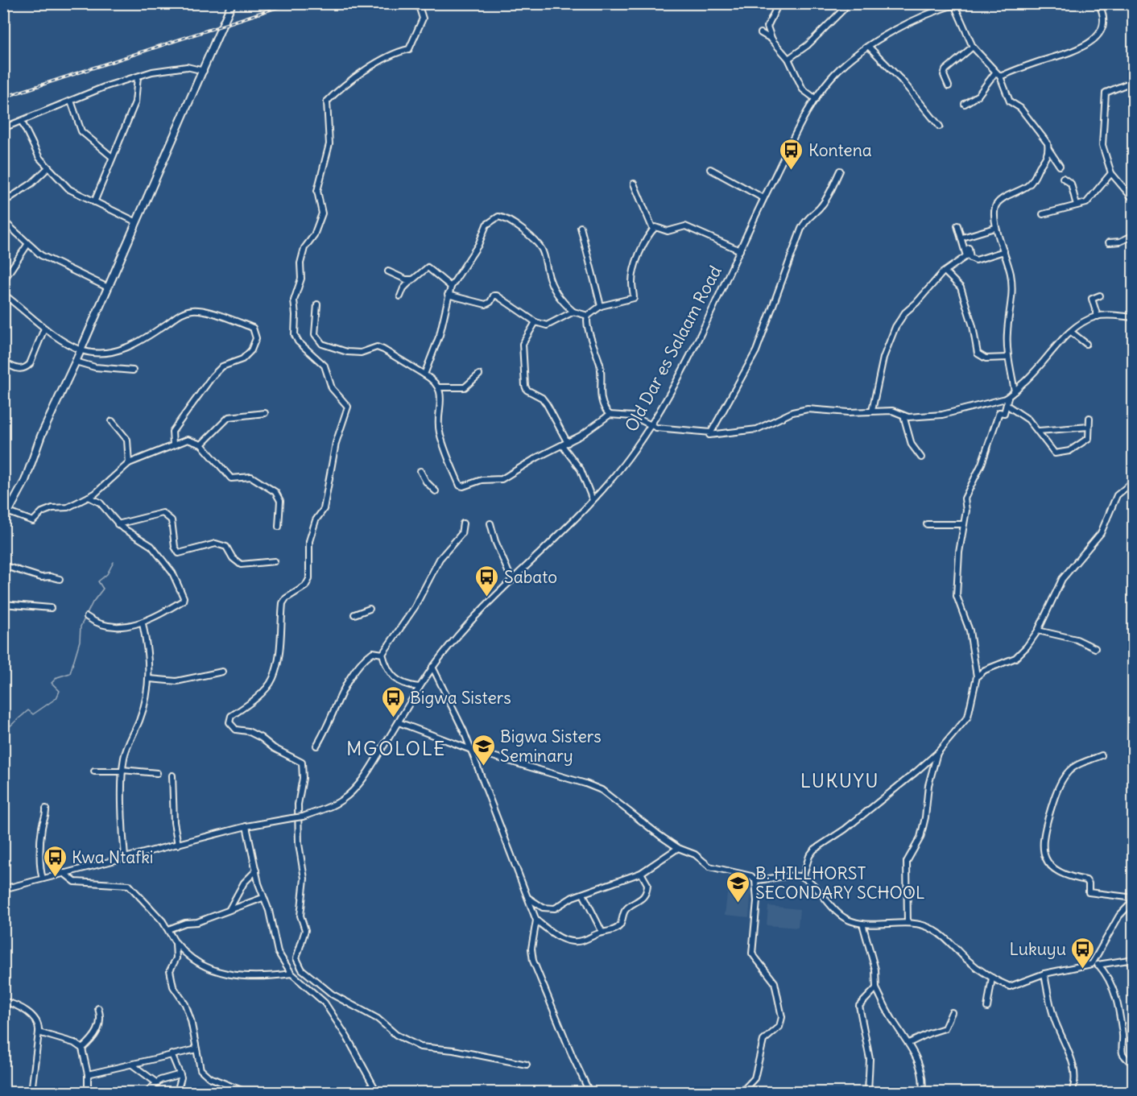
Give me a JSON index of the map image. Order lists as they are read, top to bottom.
{
  "streets": {
    "street": ["Old Dar es Salaam Road"]
  },
  "districts": ["MGOLOLE", "LUKUYU"],
  "places": {
    "bus stop": [
      "Kontena",
      "Sabato",
      "Bigwa Sisters",
      "Kwa Ntafki",
      "Lukuyu"
    ],
    "school or university": ["Bigwa Sisters Seminary", "B. HILLHORST SECONDARY SCHOOL"]
  }
}
